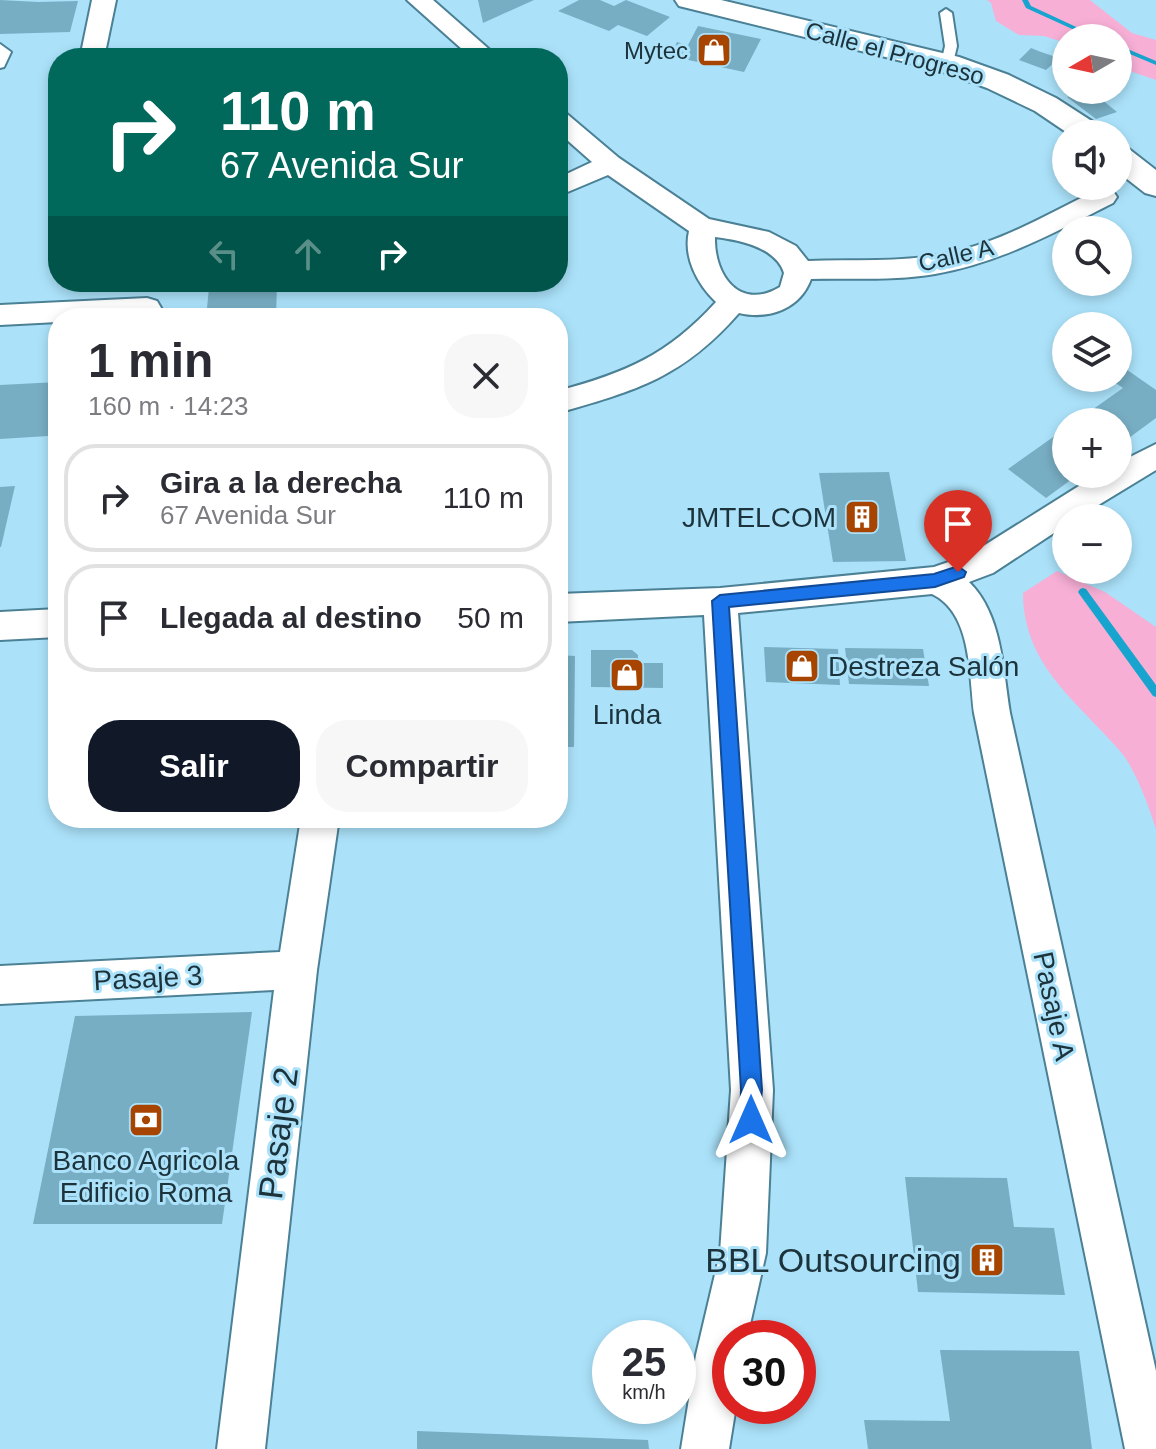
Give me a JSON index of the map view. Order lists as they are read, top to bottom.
{
  "streets": {
    "street": [
      "Calle el Progreso",
      "Calle A",
      "Pasaje 3",
      "Pasaje A",
      "Pasaje 2"
    ]
  },
  "crossings": [
    ["Pasaje 3", "Pasaje 2"]
  ],
  "places": {
    "shop": ["Mytec", "Destreza Salón", "Linda"],
    "building": ["JMTELCOM", "BBL Outsourcing"],
    "bank": ["Banco Agricola Edificio Roma"]
  },
  "north": "left",
  "page": {
    "map_buttons": ["+", "−"],
    "turn": ["110 m", "67 Avenida Sur"],
    "heading": ["1 min", "160 m · 14:23"],
    "list": [
      {
        "name": "Gira a la derecha",
        "note": "67 Avenida Sur",
        "value": "110 m"
      },
      {
        "name": "Llegada al destino",
        "value": "50 m"
      }
    ],
    "buttons": ["Salir", "Compartir"],
    "speed": "25 km/h",
    "limit": "30"
  }
}
